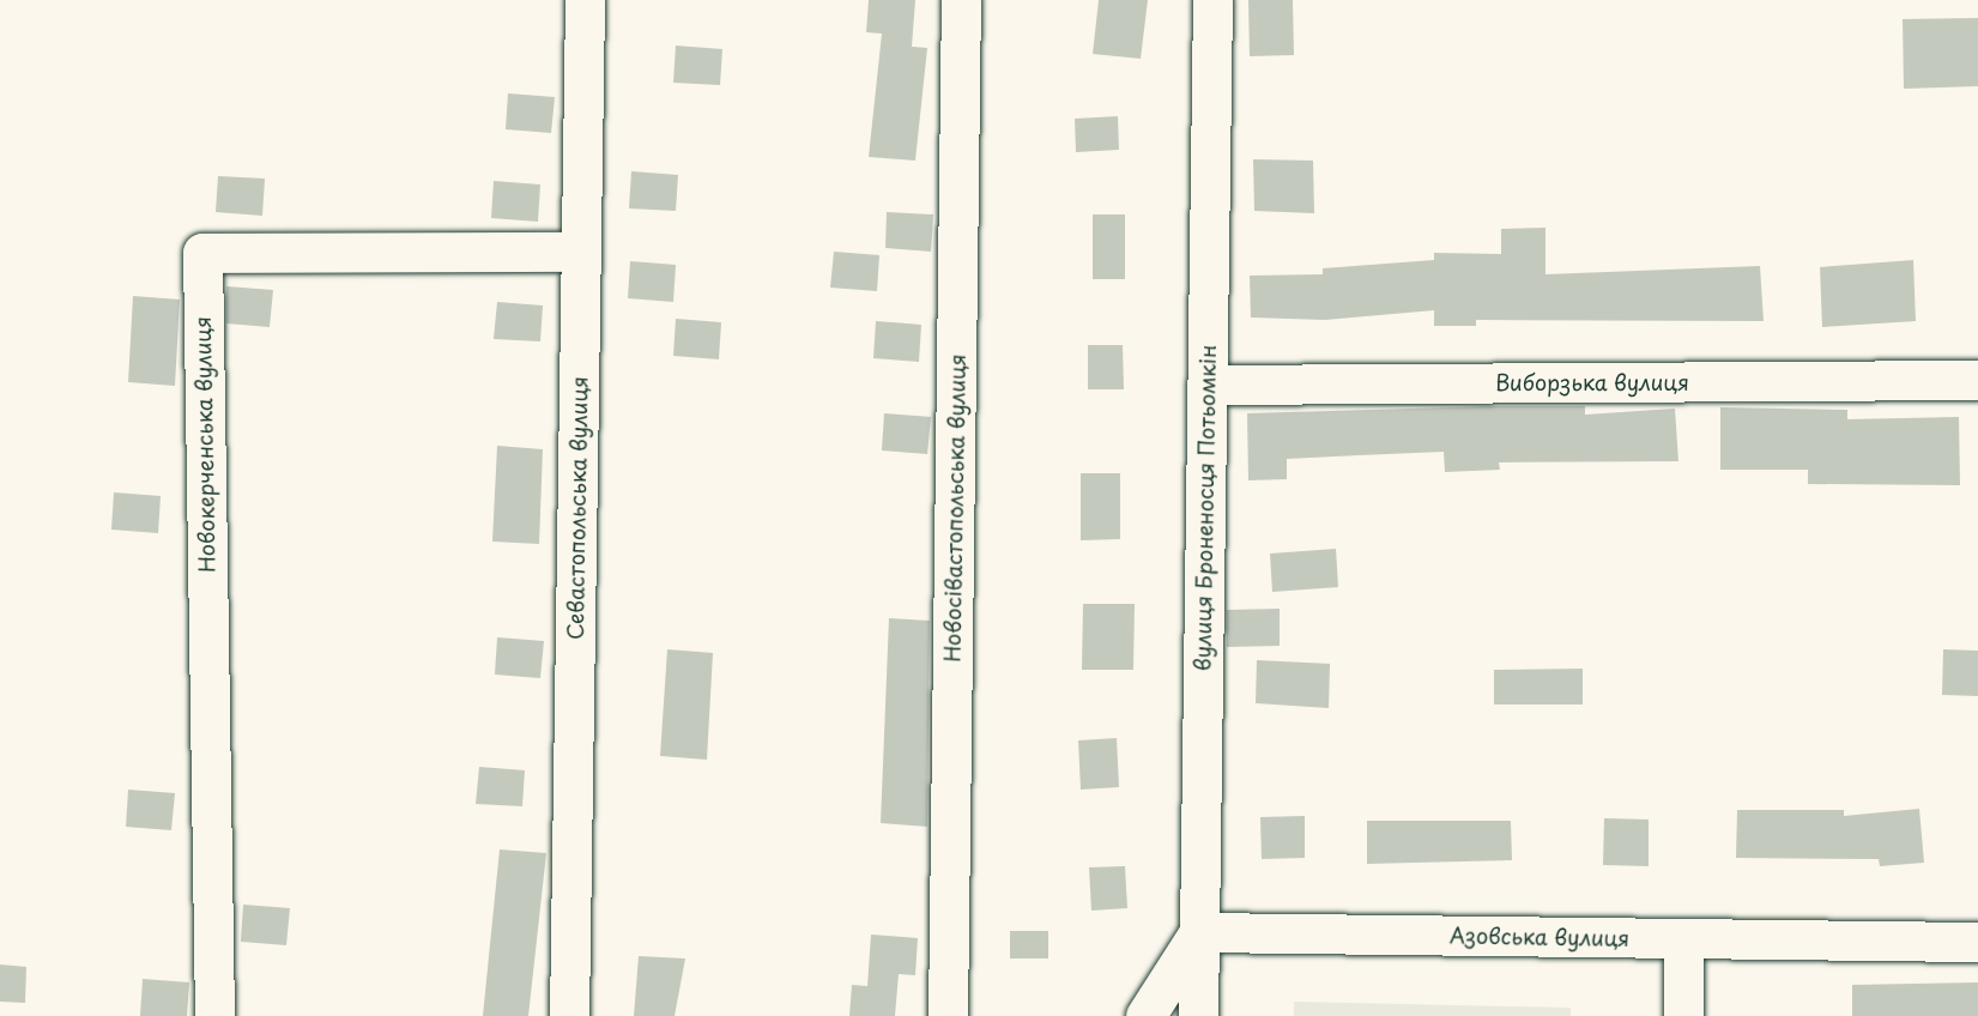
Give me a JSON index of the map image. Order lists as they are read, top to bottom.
{
  "streets": {
    "street": [
      "Виборзька вулиця",
      "Новокерченська вулиця",
      "Севастопольська вулиця",
      "Новосівастопольська вулиця",
      "вулиця Броненосця Потьомкін",
      "Азовська вулиця"
    ]
  },
  "crossings": [
    ["Виборзька вулиця", "вулиця Броненосця Потьомкін"],
    ["Новокерченська вулиця", "Севастопольська вулиця"],
    ["вулиця Броненосця Потьомкін", "Азовська вулиця"]
  ]
}
